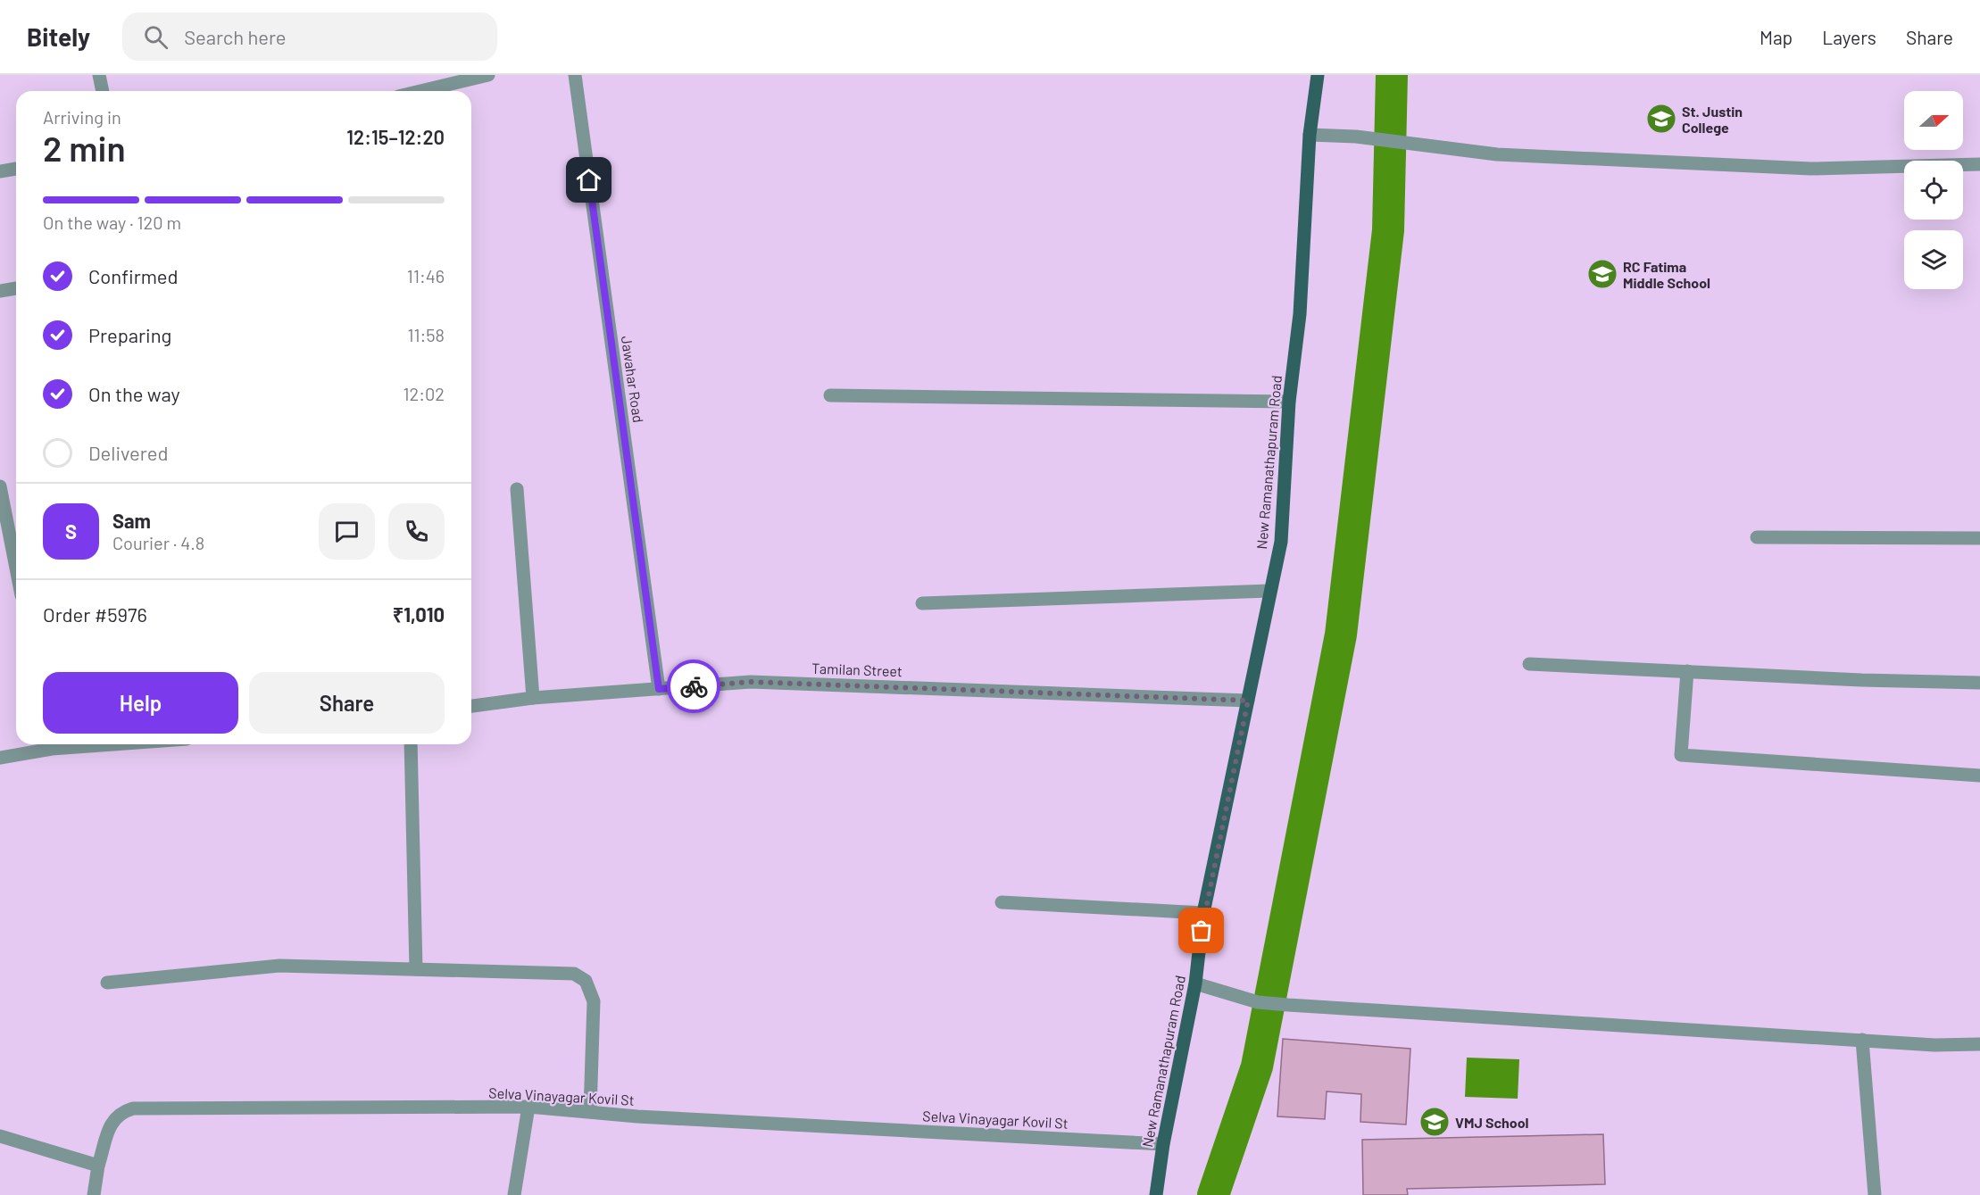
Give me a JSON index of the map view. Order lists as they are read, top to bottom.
{
  "streets": {
    "main road": ["New Ramanathapuram Road"],
    "street": ["Jawahar Road", "Tamilan Street", "Selva Vinayagar Kovil St"]
  },
  "crossings": [
    ["Jawahar Road", "Tamilan Street"],
    ["New Ramanathapuram Road", "Tamilan Street"],
    ["New Ramanathapuram Road", "Selva Vinayagar Kovil St"]
  ],
  "places": {
    "school or university": ["St. Justin College", "RC Fatima Middle School", "VMJ School"]
  },
  "north": "right",
  "page": {
    "header": "Bitely",
    "search": "Search here",
    "nav": ["Map", "Layers", "Share"],
    "heading": ["2 min", "Arriving in", "12:15–12:20"],
    "panel": [
      "Sam",
      "Courier · 4.8",
      "Order #5976",
      "₹1,010"
    ],
    "bar": "On the way · 120 m",
    "list": [
      ["Confirmed", "11:46"],
      ["Preparing", "11:58"],
      ["On the way", "12:02"],
      "Delivered"
    ],
    "round": "S",
    "buttons": ["Help", "Share"]
  }
}
